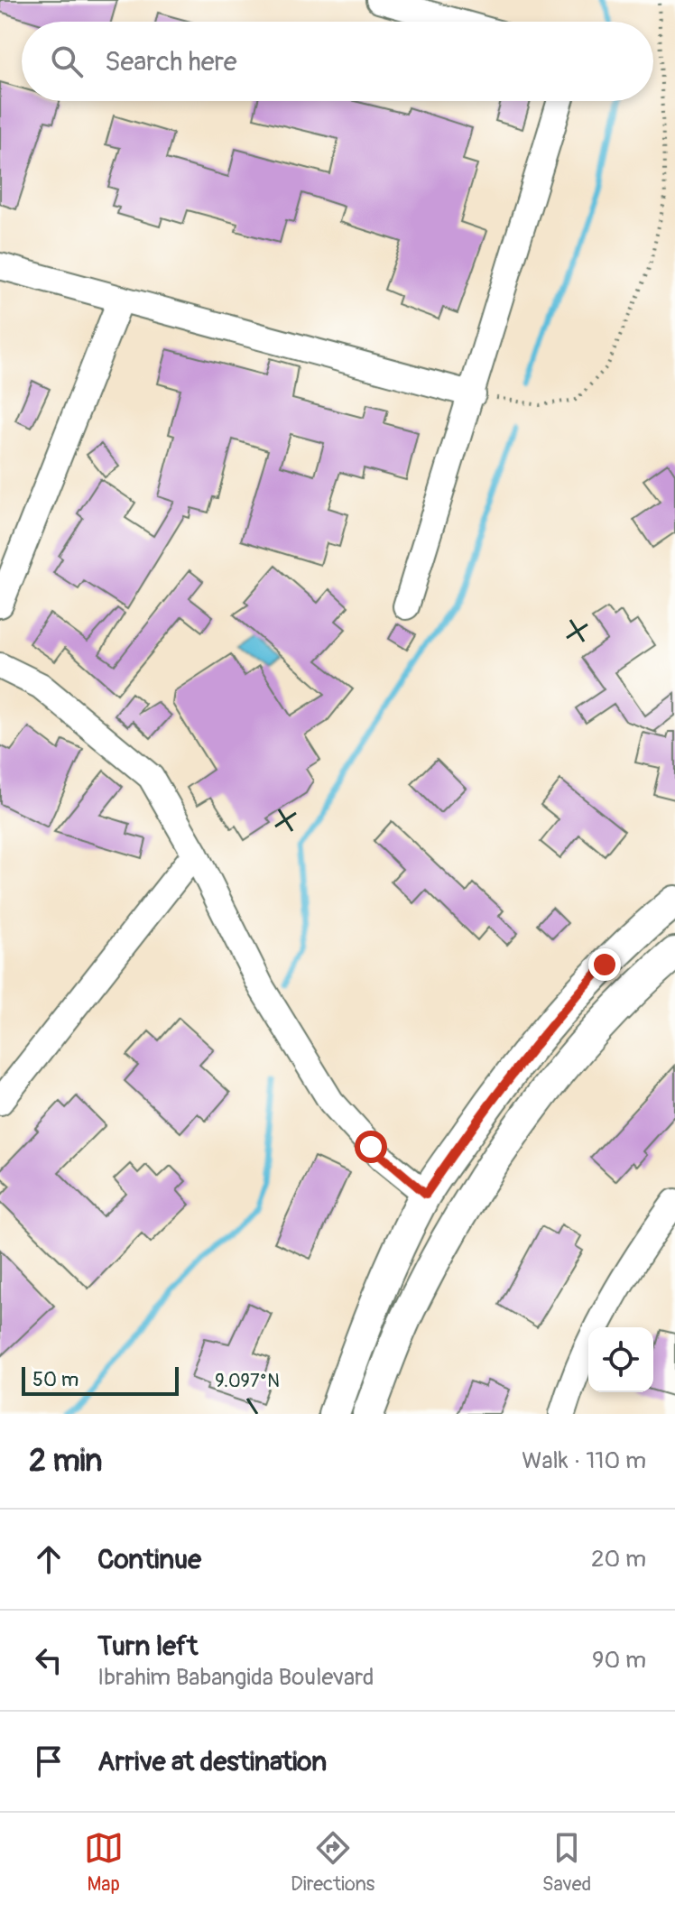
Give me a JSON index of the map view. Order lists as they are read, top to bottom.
{
  "scale_bar": "50 m",
  "page": {
    "search": "Search here",
    "scale": "50 m",
    "heading": ["2 min", "Walk · 110 m"],
    "list": [
      ["Continue", "20 m"],
      ["Turn left", "Ibrahim Babangida Boulevard", "90 m"],
      "Arrive at destination"
    ],
    "nav": ["Map", "Directions", "Saved"]
  },
  "coordinates": ["9.097°N"]
}
